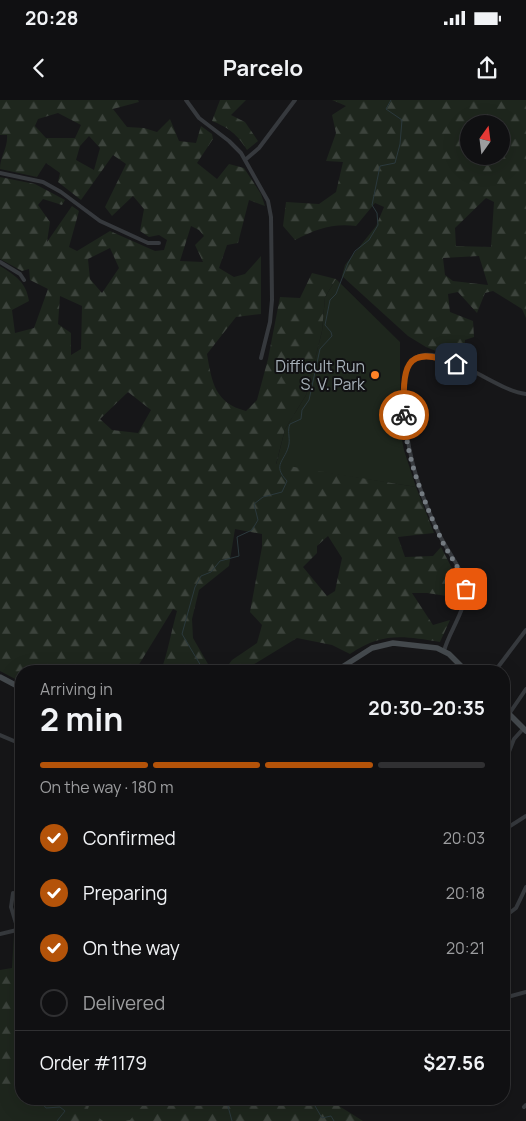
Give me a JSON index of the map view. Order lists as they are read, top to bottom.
{
  "places": ["Difficult Run S. V. Park"],
  "north": "top",
  "page": {
    "status": "20:28",
    "header": "Parcelo",
    "heading": ["2 min", "Arriving in", "20:30–20:35"],
    "panel": ["Order #1179", "$27.56"],
    "bar": "On the way · 180 m",
    "list": [
      ["Confirmed", "20:03"],
      ["Preparing", "20:18"],
      ["On the way", "20:21"],
      "Delivered"
    ]
  }
}
